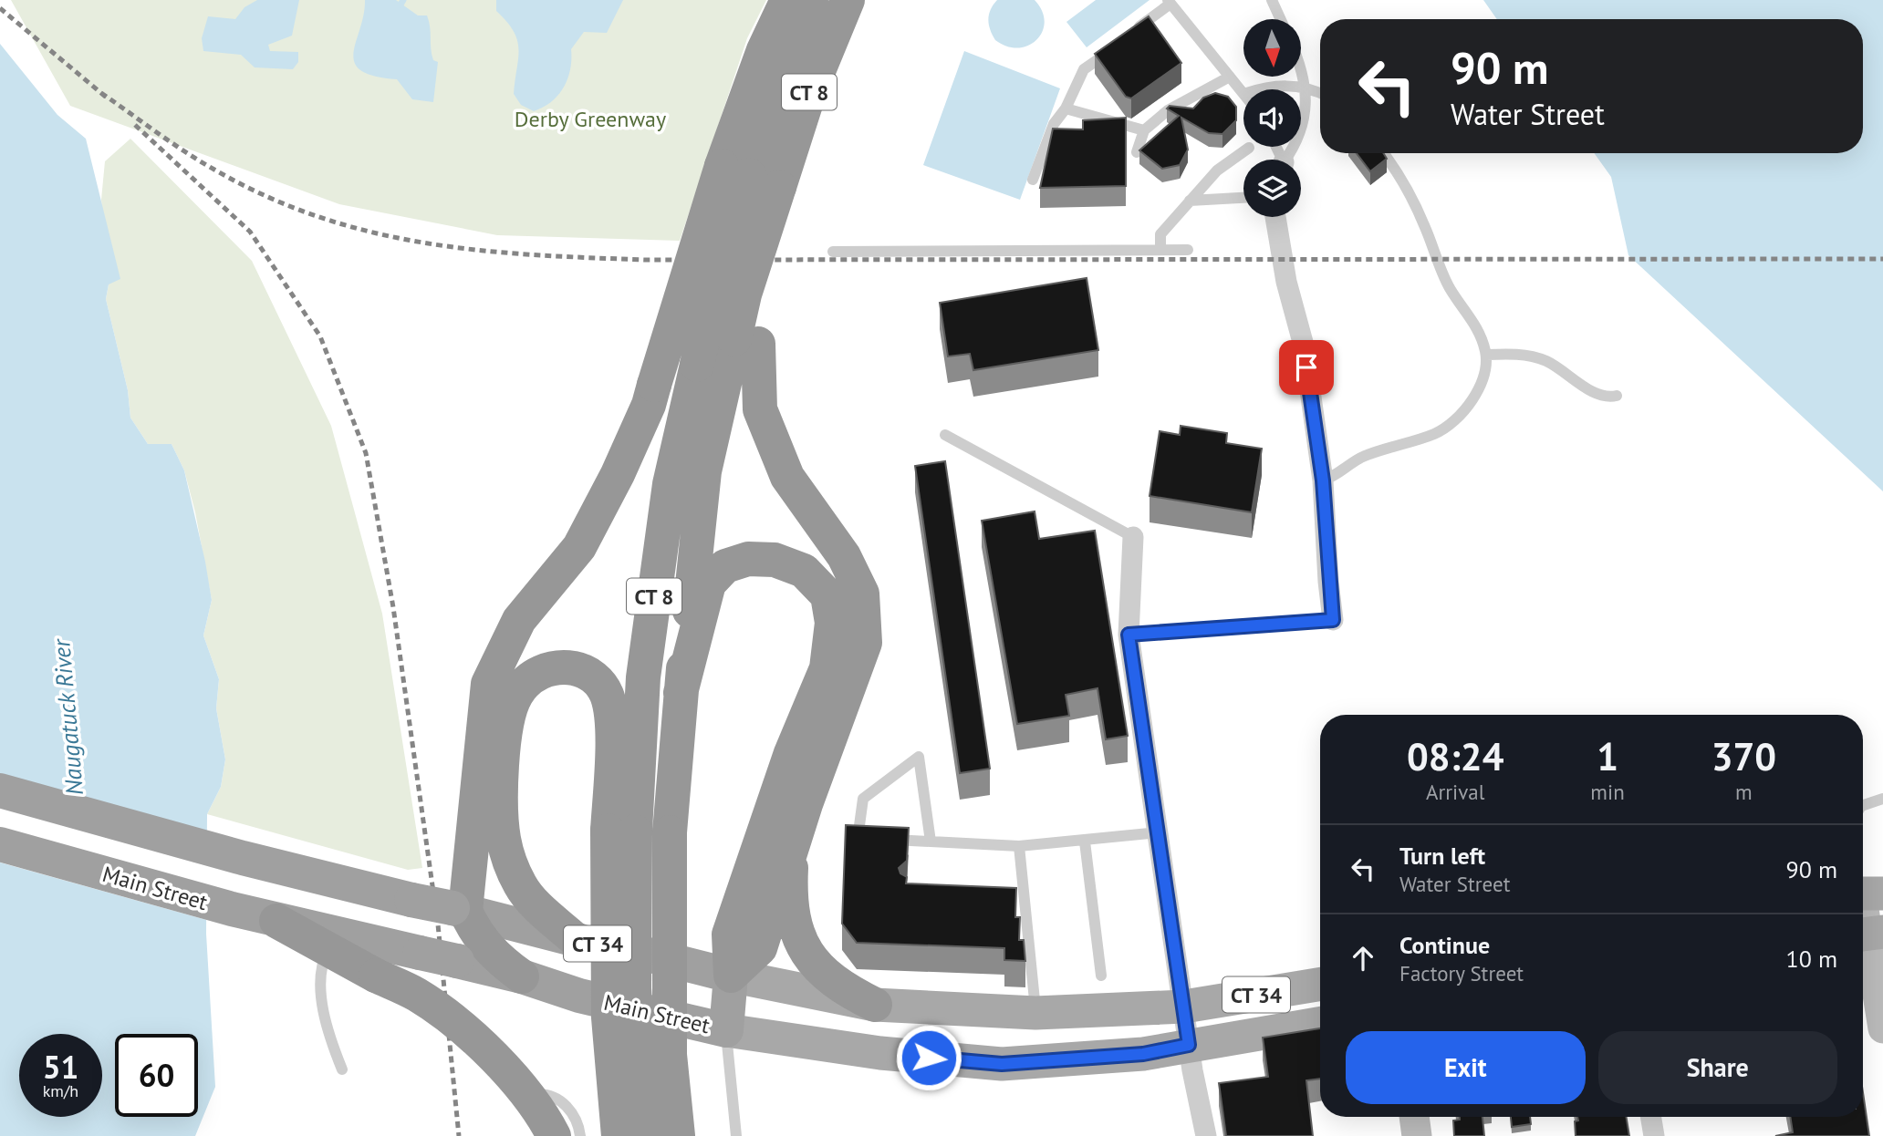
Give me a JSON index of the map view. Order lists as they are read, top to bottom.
{
  "streets": {
    "highway": ["CT 8", "Main Street", "CT 34"]
  },
  "water": ["Naugatuck River"],
  "parks": ["Derby Greenway"],
  "north": "bottom",
  "page": {
    "turn": ["90 m", "Water Street"],
    "eta": [
      "08:24",
      "Arrival",
      "1",
      "min",
      "370",
      "m"
    ],
    "list": [
      {
        "name": "Turn left",
        "note": "Water Street",
        "value": "90 m"
      },
      {
        "name": "Continue",
        "note": "Factory Street",
        "value": "10 m"
      }
    ],
    "buttons": ["Exit", "Share"],
    "speed": "51 km/h",
    "limit": "60"
  }
}
